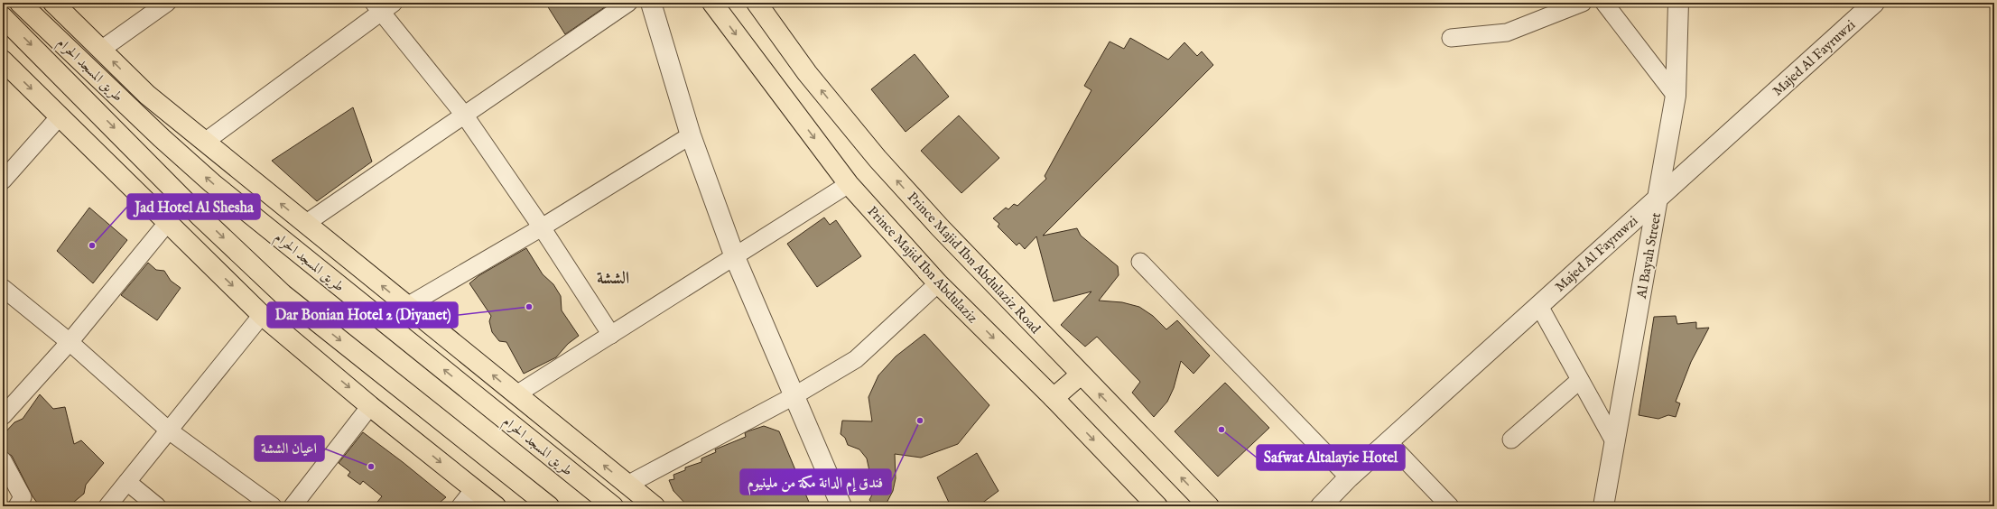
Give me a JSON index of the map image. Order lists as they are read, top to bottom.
{
  "streets": {
    "main road": ["طريق المسجد الحرام", "Prince Majid Ibn Abdulaziz Road", "Prince Majid Ibn Abdulaziz"],
    "street": ["Majed Al Fayruwzi", "Al Bayah Street"]
  },
  "crossings": [
    ["Majed Al Fayruwzi", "Al Bayah Street"]
  ],
  "one_way": ["Prince Majid Ibn Abdulaziz Road", "Prince Majid Ibn Abdulaziz"],
  "districts": ["الششة"],
  "places": [
    "Jad Hotel Al Shesha",
    "Dar Bonian Hotel 2 (Diyanet)",
    "فندق إم الدانة مكة من ملينيوم",
    "Safwat Altalayie Hotel",
    "اعيان الششة"
  ]
}
